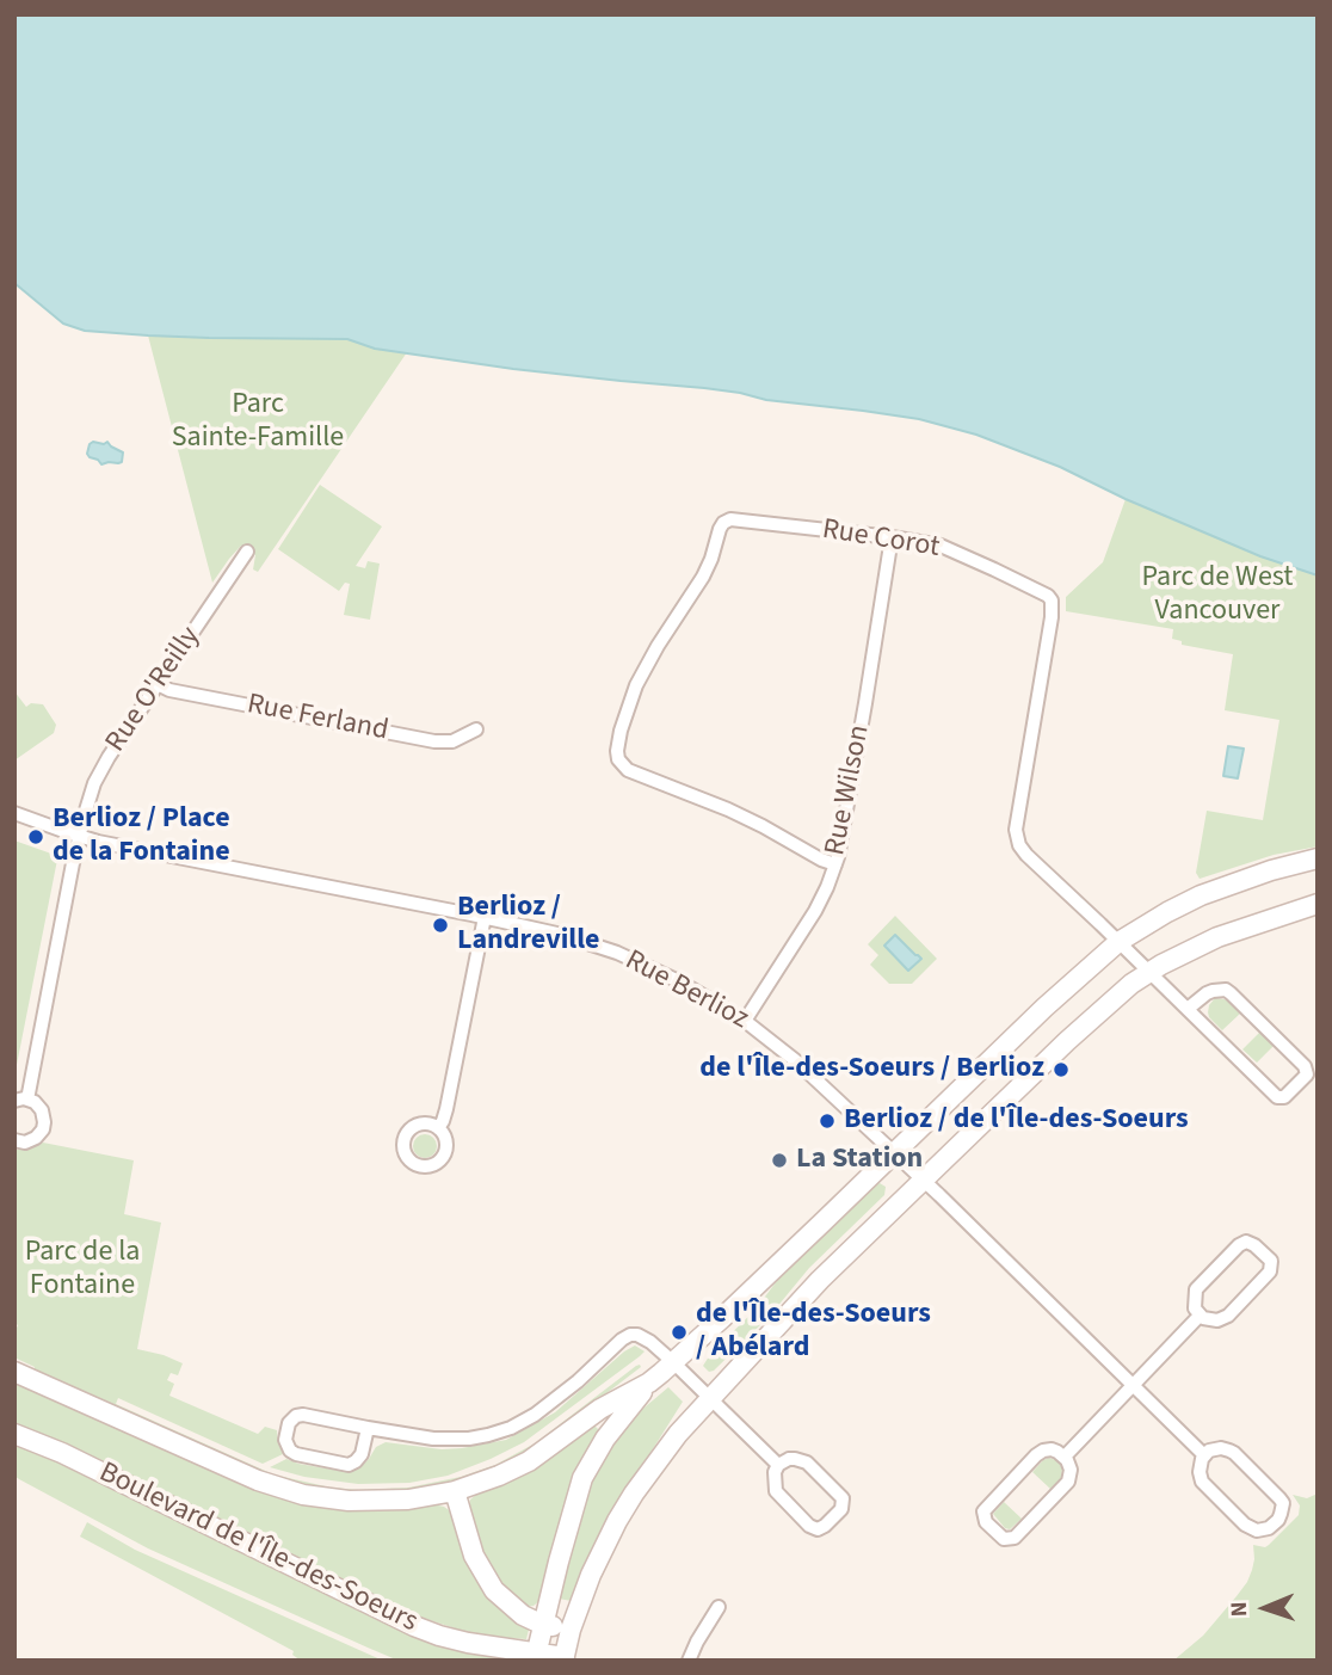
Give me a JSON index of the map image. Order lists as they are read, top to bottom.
{
  "streets": {
    "street": [
      "Rue Corot",
      "Rue O'Reilly",
      "Rue Ferland",
      "Rue Wilson",
      "Rue Berlioz",
      "Boulevard de l'Île-des-Soeurs"
    ]
  },
  "crossings": [
    ["Rue Corot", "Rue Wilson"],
    ["Rue Corot", "Boulevard de l'Île-des-Soeurs"],
    ["Rue O'Reilly", "Rue Ferland"],
    ["Rue O'Reilly", "Rue Berlioz"],
    ["Rue Wilson", "Rue Berlioz"],
    ["Rue Berlioz", "Boulevard de l'Île-des-Soeurs"]
  ],
  "parks": ["Parc Sainte-Famille", "Parc de West Vancouver", "Parc de la Fontaine"],
  "places": [
    "Berlioz / Place de la Fontaine",
    "Berlioz / Landreville",
    "de l'Île-des-Soeurs / Berlioz",
    "Berlioz / de l'Île-des-Soeurs",
    "La Station",
    "de l'Île-des-Soeurs / Abélard"
  ],
  "north": "left"
}
